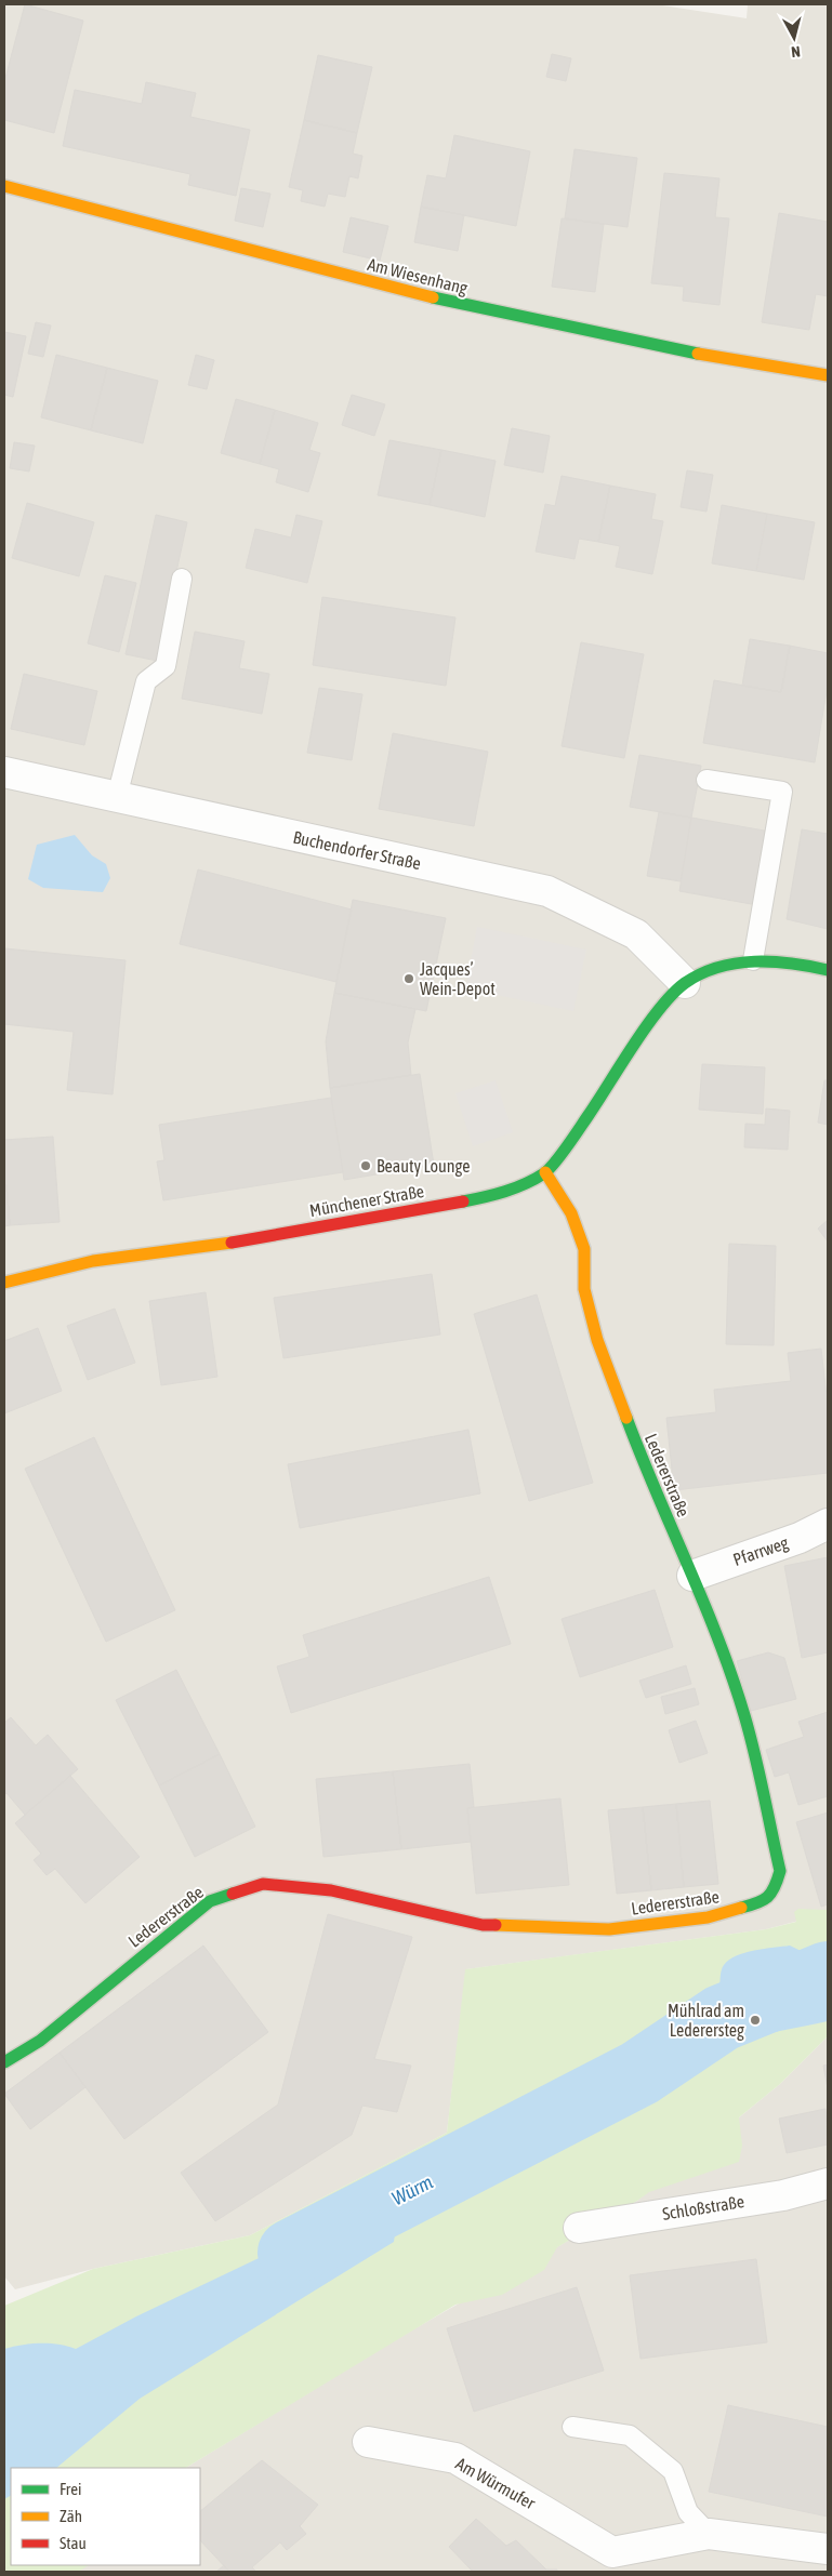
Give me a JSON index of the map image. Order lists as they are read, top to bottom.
{
  "streets": {
    "street": [
      "Am Wiesenhang",
      "Buchendorfer Straße",
      "Münchener Straße",
      "Ledererstraße",
      "Pfarrweg",
      "Schloßstraße",
      "Am Würmufer"
    ]
  },
  "crossings": [
    ["Buchendorfer Straße", "Münchener Straße"],
    ["Münchener Straße", "Ledererstraße"],
    ["Ledererstraße", "Pfarrweg"]
  ],
  "water": ["Würm"],
  "places": ["Jacques’ Wein-Depot", "Beauty Lounge", "Mühlrad am Lederersteg"],
  "legend": ["Frei", "Zäh", "Stau"],
  "north": "bottom"
}
